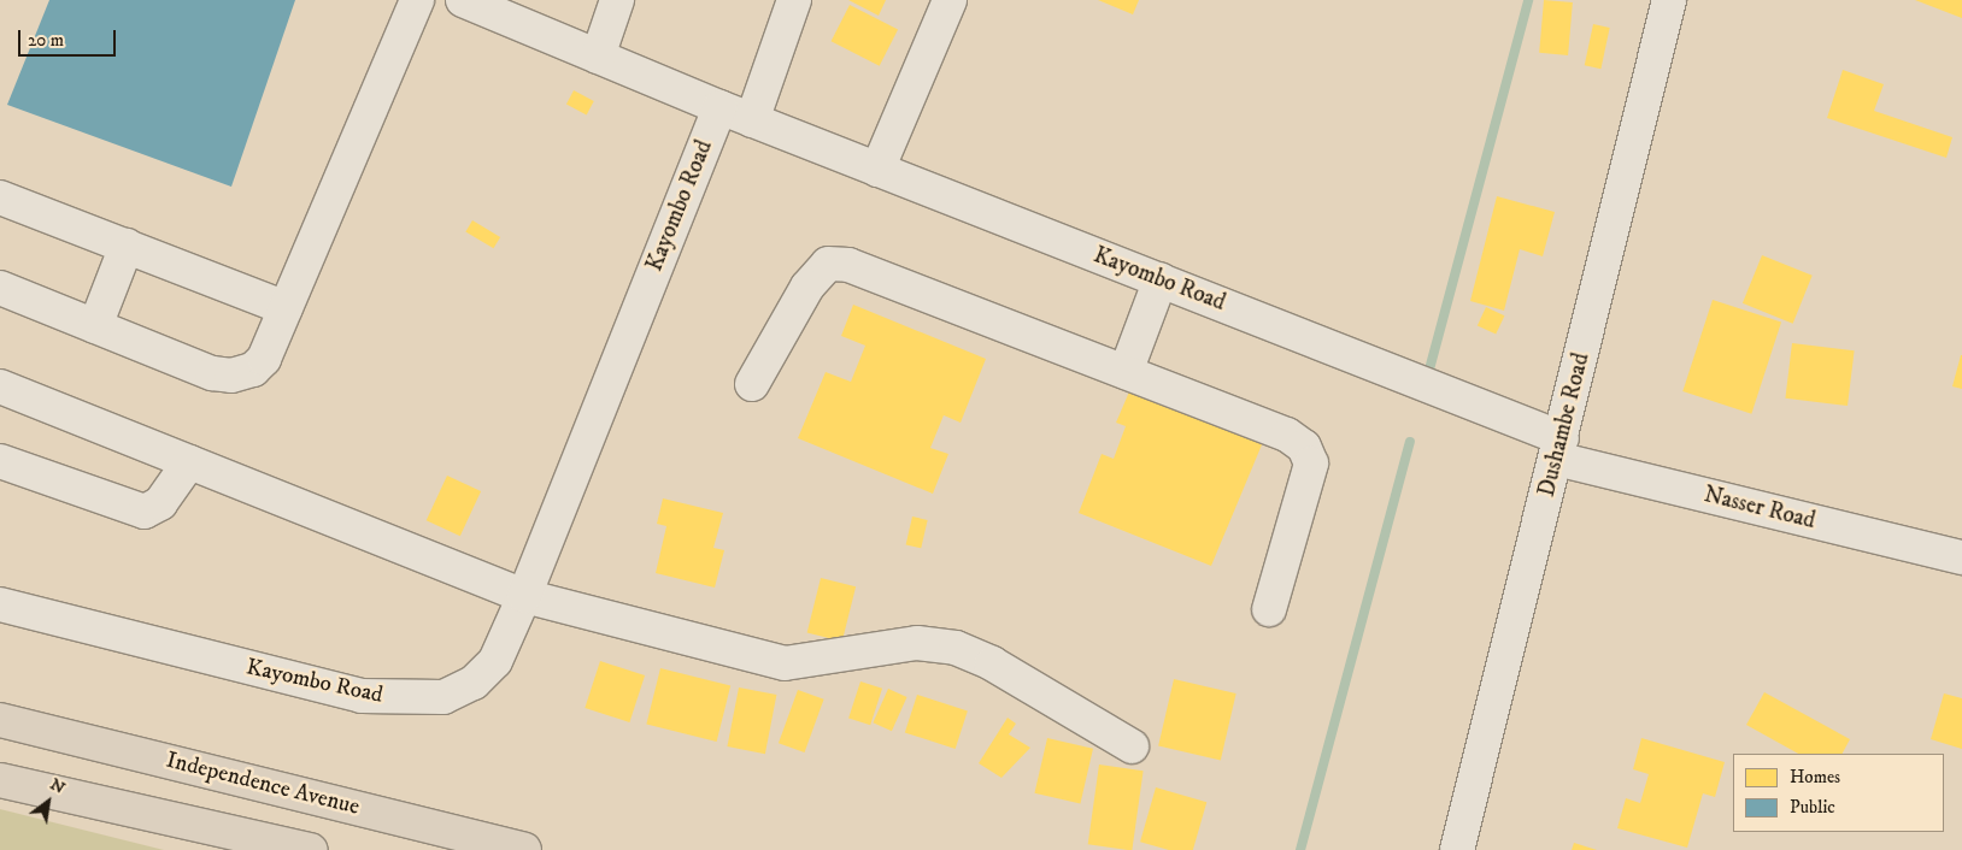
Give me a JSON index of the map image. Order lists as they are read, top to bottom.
{
  "streets": {
    "main road": ["Independence Avenue"],
    "street": ["Kayombo Road", "Dushambe Road", "Nasser Road"]
  },
  "crossings": [
    ["Kayombo Road", "Dushambe Road"],
    ["Kayombo Road", "Nasser Road"],
    ["Dushambe Road", "Nasser Road"]
  ],
  "legend": ["Homes", "Public"],
  "scale_bar": "20 m",
  "north": "top right"
}
